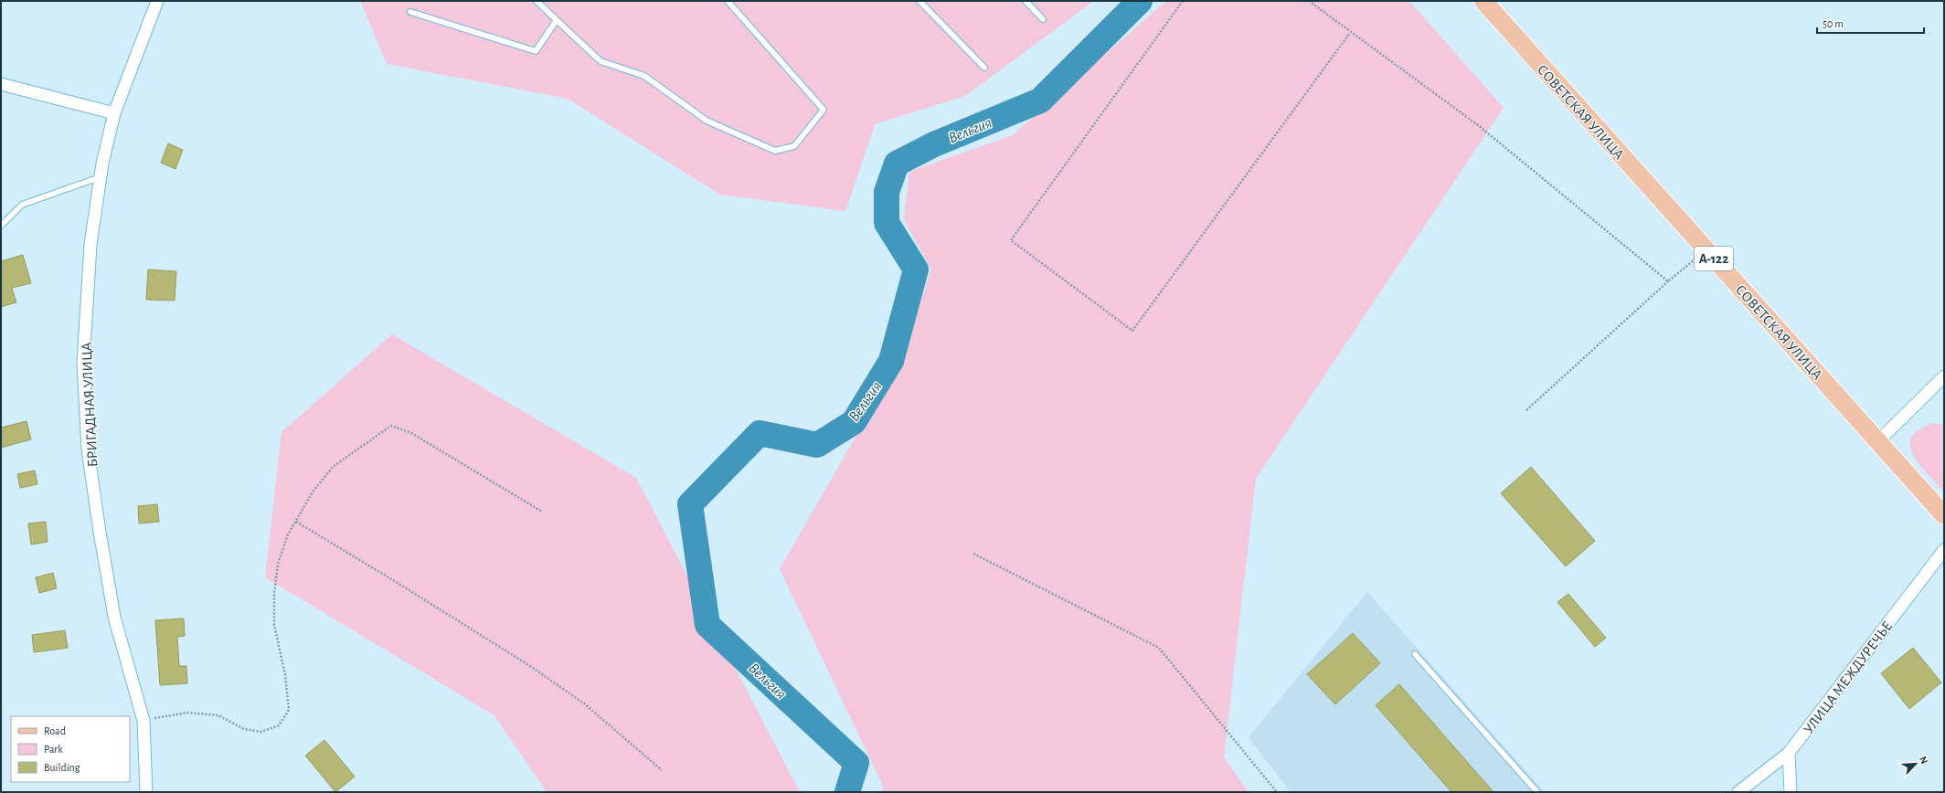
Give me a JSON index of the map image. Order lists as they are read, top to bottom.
{
  "streets": {
    "main road": ["СОВЕТСКАЯ УЛИЦА", "А-122"],
    "street": ["БРИГАДНАЯ УЛИЦА", "УЛИЦА МЕЖДУРЕЧЬЕ"]
  },
  "water": ["Вельгия"],
  "legend": ["Road", "Park", "Building"],
  "scale_bar": "50 m",
  "north": "top right"
}
